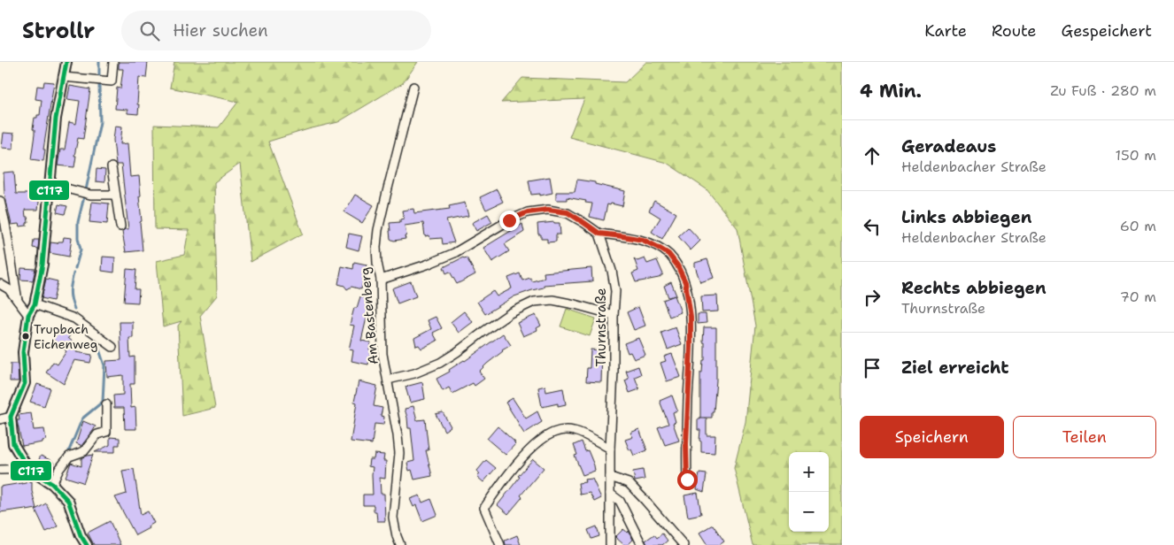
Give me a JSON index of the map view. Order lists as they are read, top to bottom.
{
  "streets": {
    "street": ["Am Bastenberg", "Thurnstraße"]
  },
  "places": ["Trupbach Eichenweg"],
  "lines": ["transit line C117"],
  "page": {
    "header": "Strollr",
    "search": "Hier suchen",
    "nav": ["Karte", "Route", "Gespeichert"],
    "heading": ["4 Min.", "Zu Fuß · 280 m"],
    "list": [
      ["Geradeaus", "Heldenbacher Straße", "150 m"],
      ["Links abbiegen", "Heldenbacher Straße", "60 m"],
      ["Rechts abbiegen", "Thurnstraße", "70 m"],
      "Ziel erreicht"
    ],
    "buttons": ["Speichern", "Teilen"],
    "map_buttons": ["+", "−"]
  }
}
